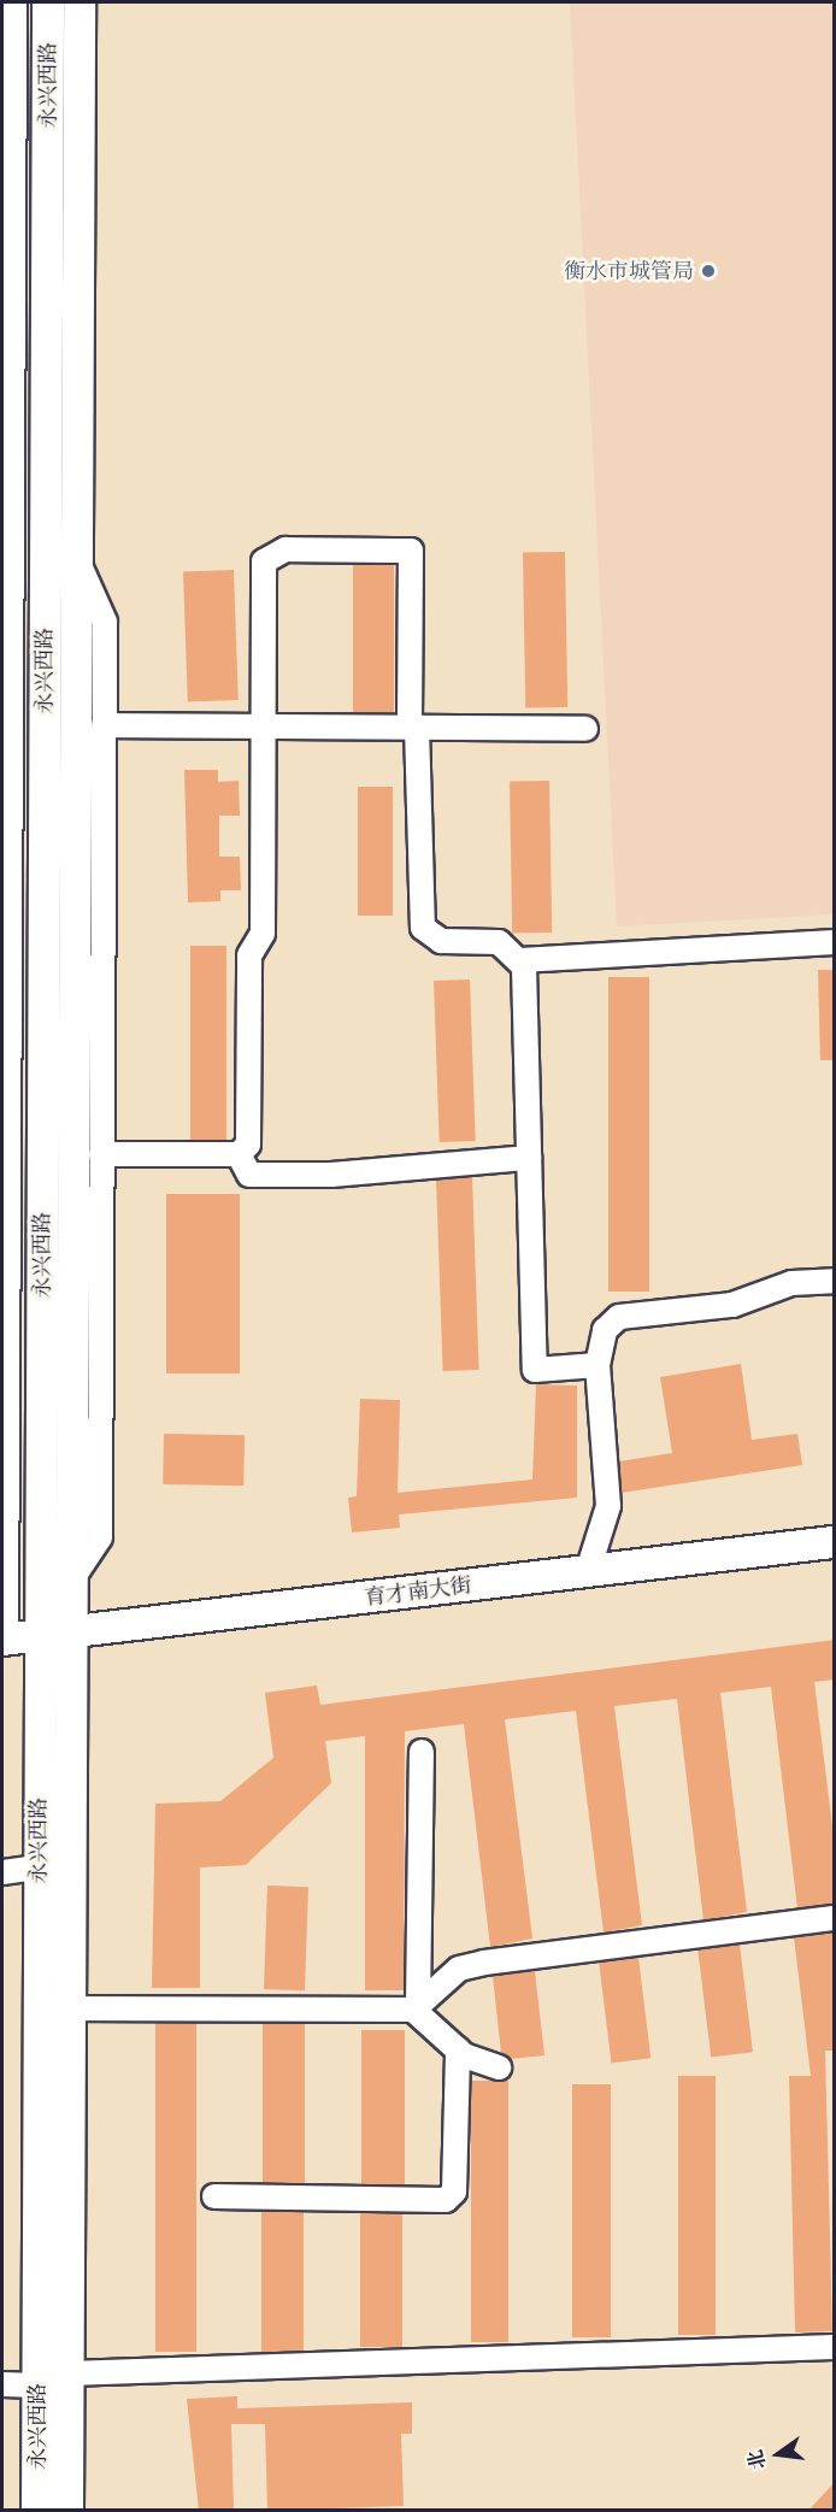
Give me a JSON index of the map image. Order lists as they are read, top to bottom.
{
  "streets": {
    "main road": ["永兴西路", "育才南大街"]
  },
  "crossings": [
    ["永兴西路", "育才南大街"]
  ],
  "places": ["衡水市城管局"],
  "north": "left"
}
